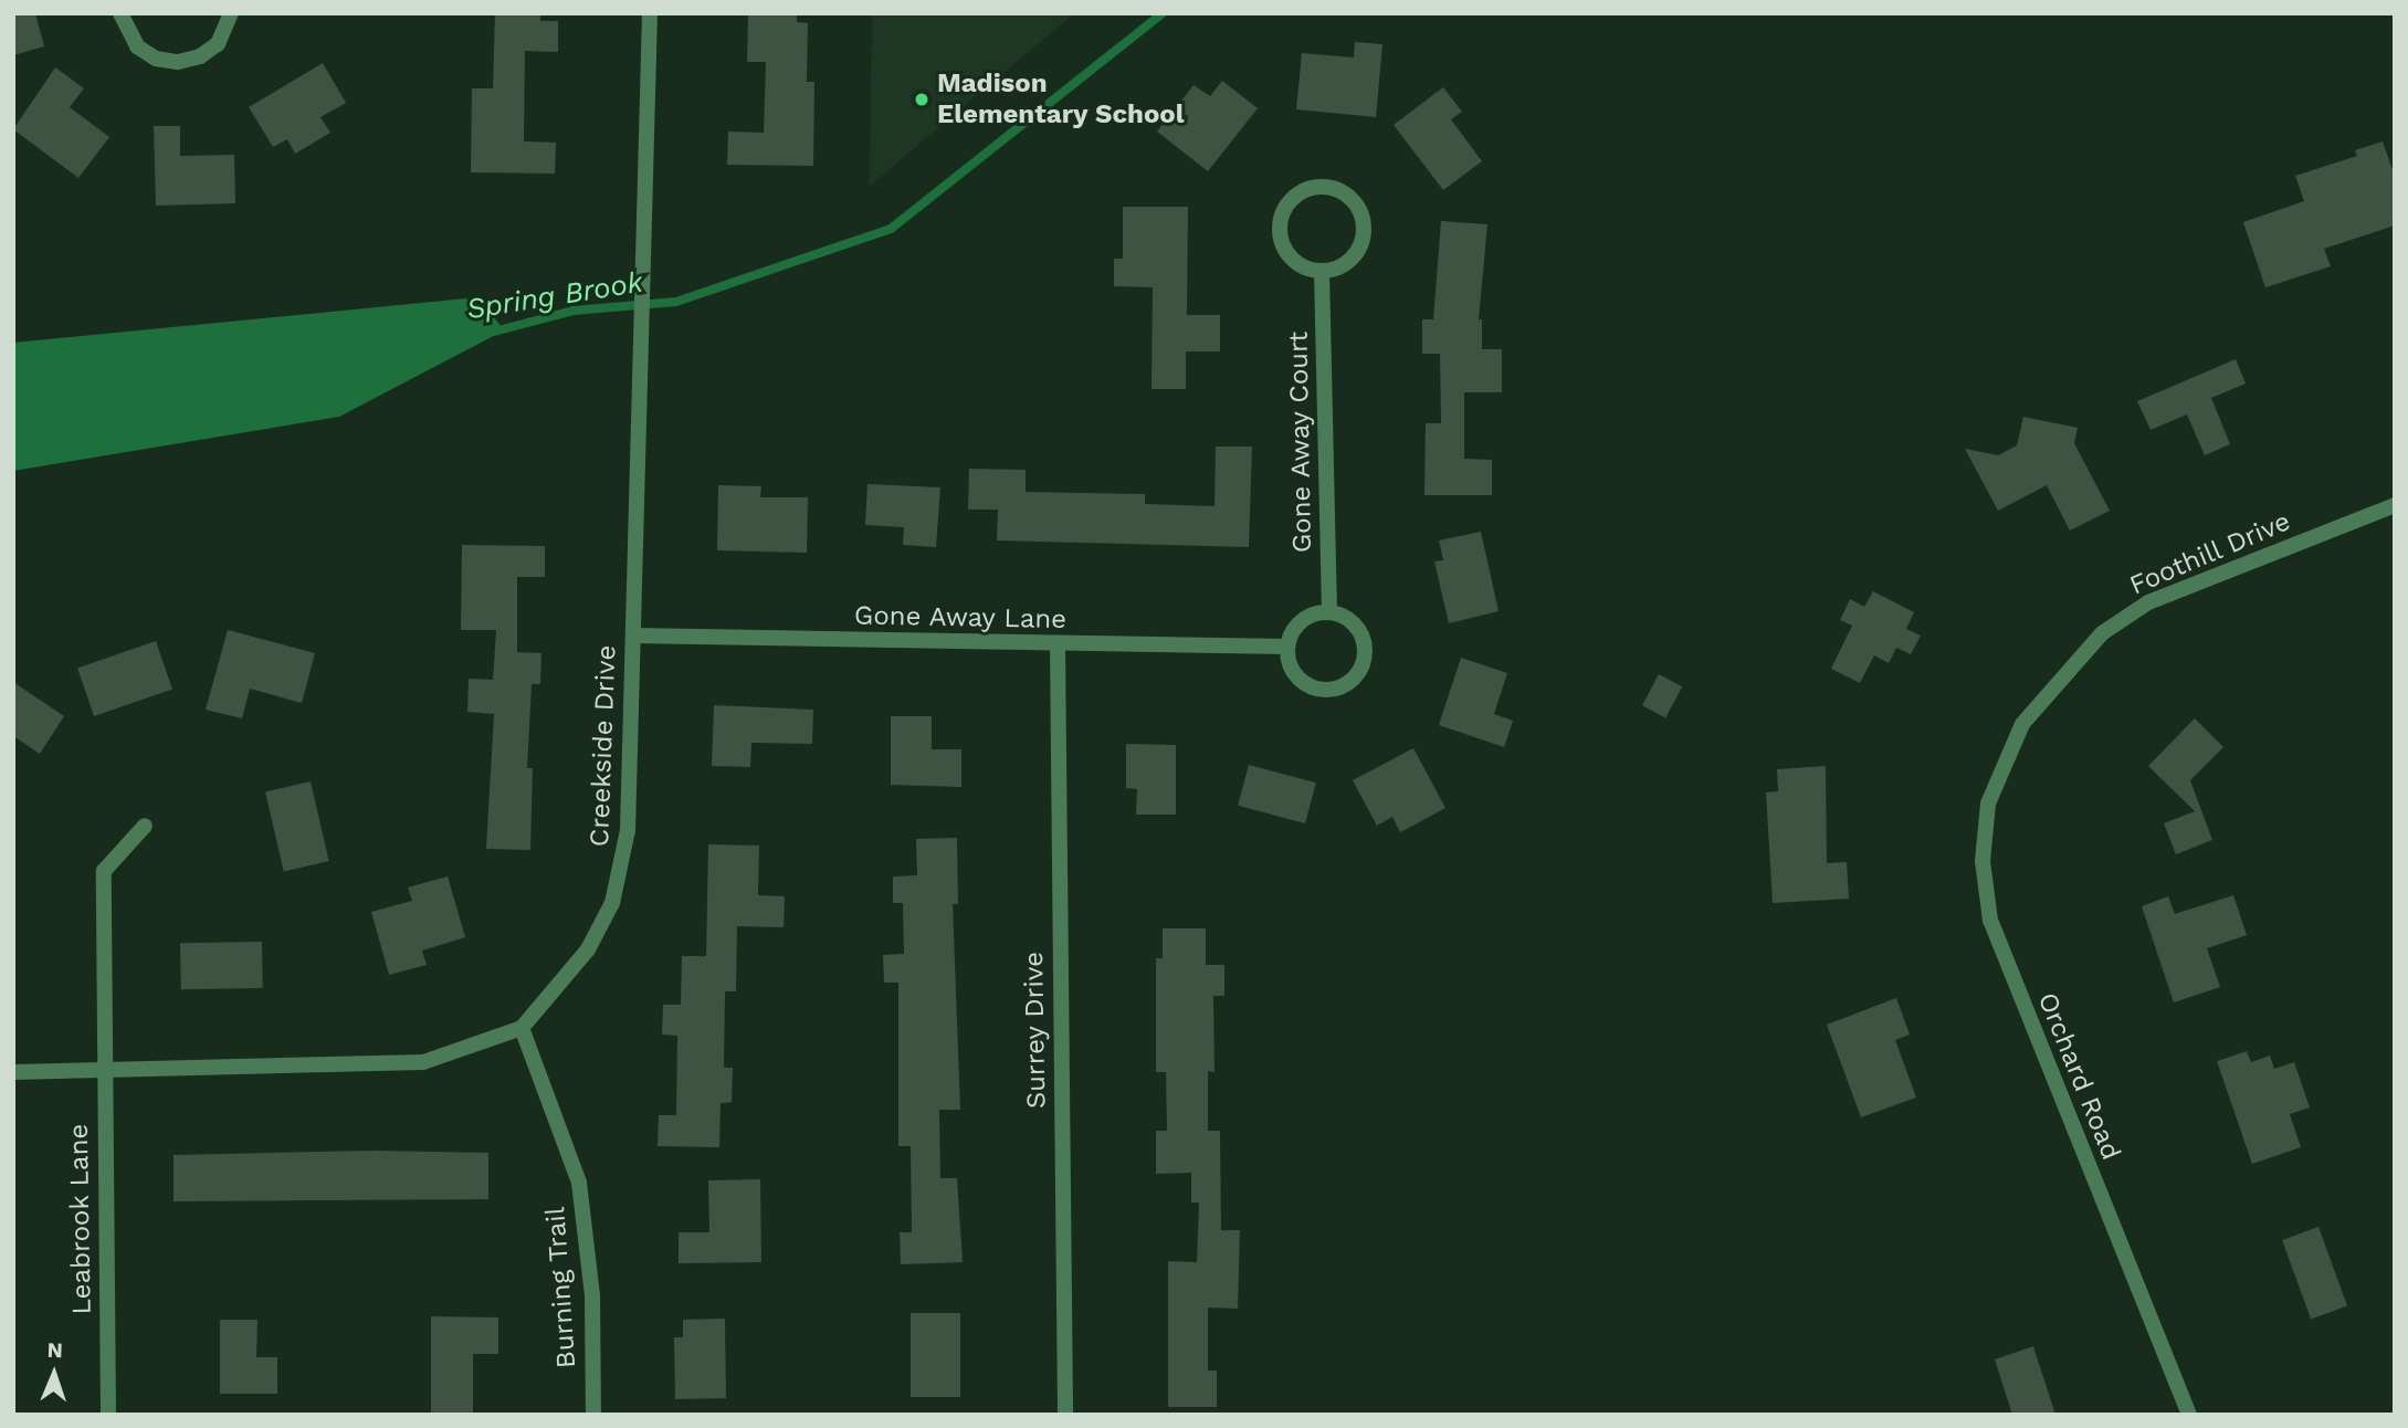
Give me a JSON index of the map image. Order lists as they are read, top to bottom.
{
  "streets": {
    "street": [
      "Gone Away Court",
      "Foothill Drive",
      "Gone Away Lane",
      "Creekside Drive",
      "Surrey Drive",
      "Orchard Road",
      "Leabrook Lane",
      "Burning Trail"
    ]
  },
  "crossings": [
    ["Gone Away Court", "Gone Away Lane"],
    ["Foothill Drive", "Orchard Road"],
    ["Gone Away Lane", "Creekside Drive"],
    ["Gone Away Lane", "Surrey Drive"],
    ["Creekside Drive", "Burning Trail"]
  ],
  "water": ["Spring Brook"],
  "places": ["Madison Elementary School"],
  "north": "top"
}
